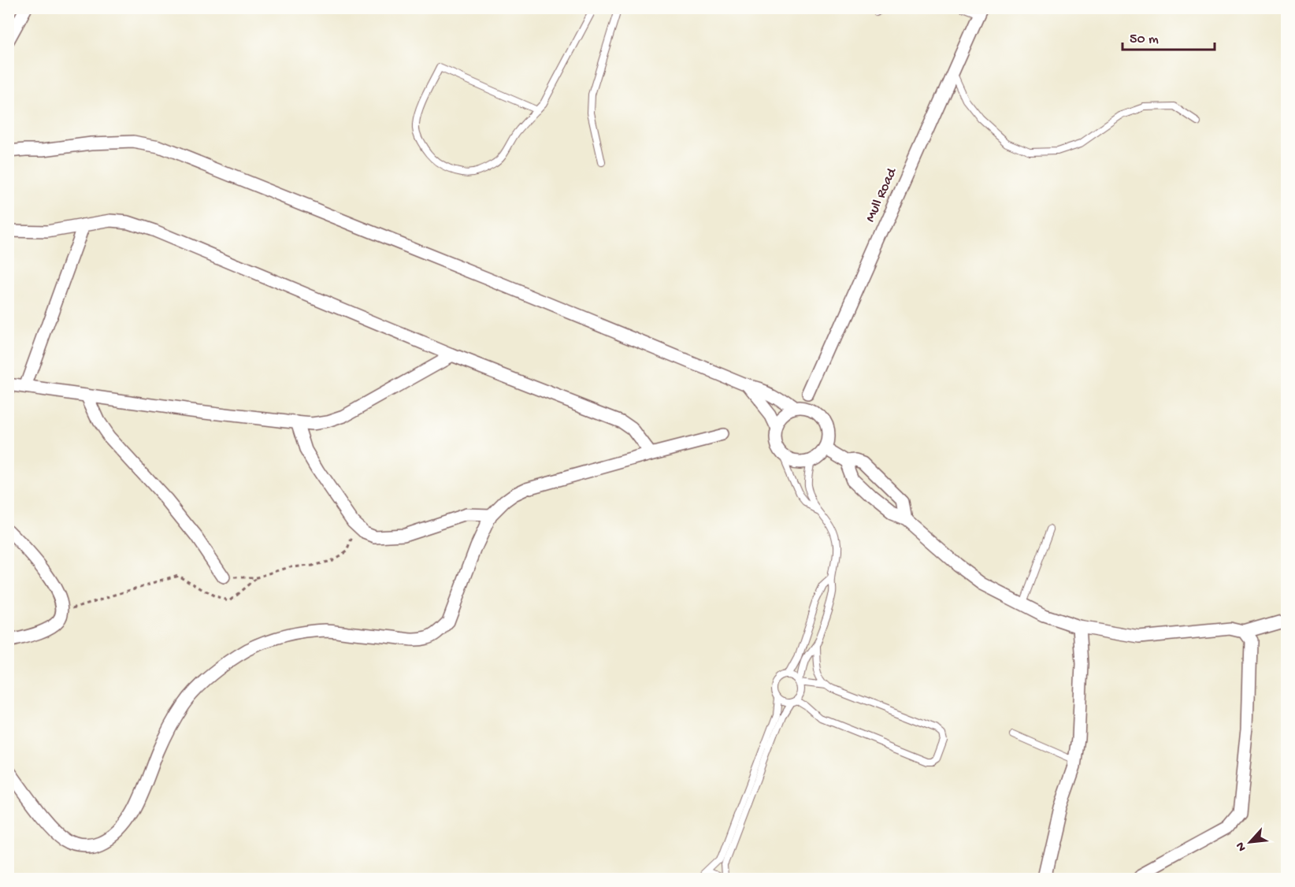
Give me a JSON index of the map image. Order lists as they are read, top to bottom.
{
  "streets": {
    "street": ["Mull Road"]
  },
  "scale_bar": "50 m",
  "north": "bottom left"
}
